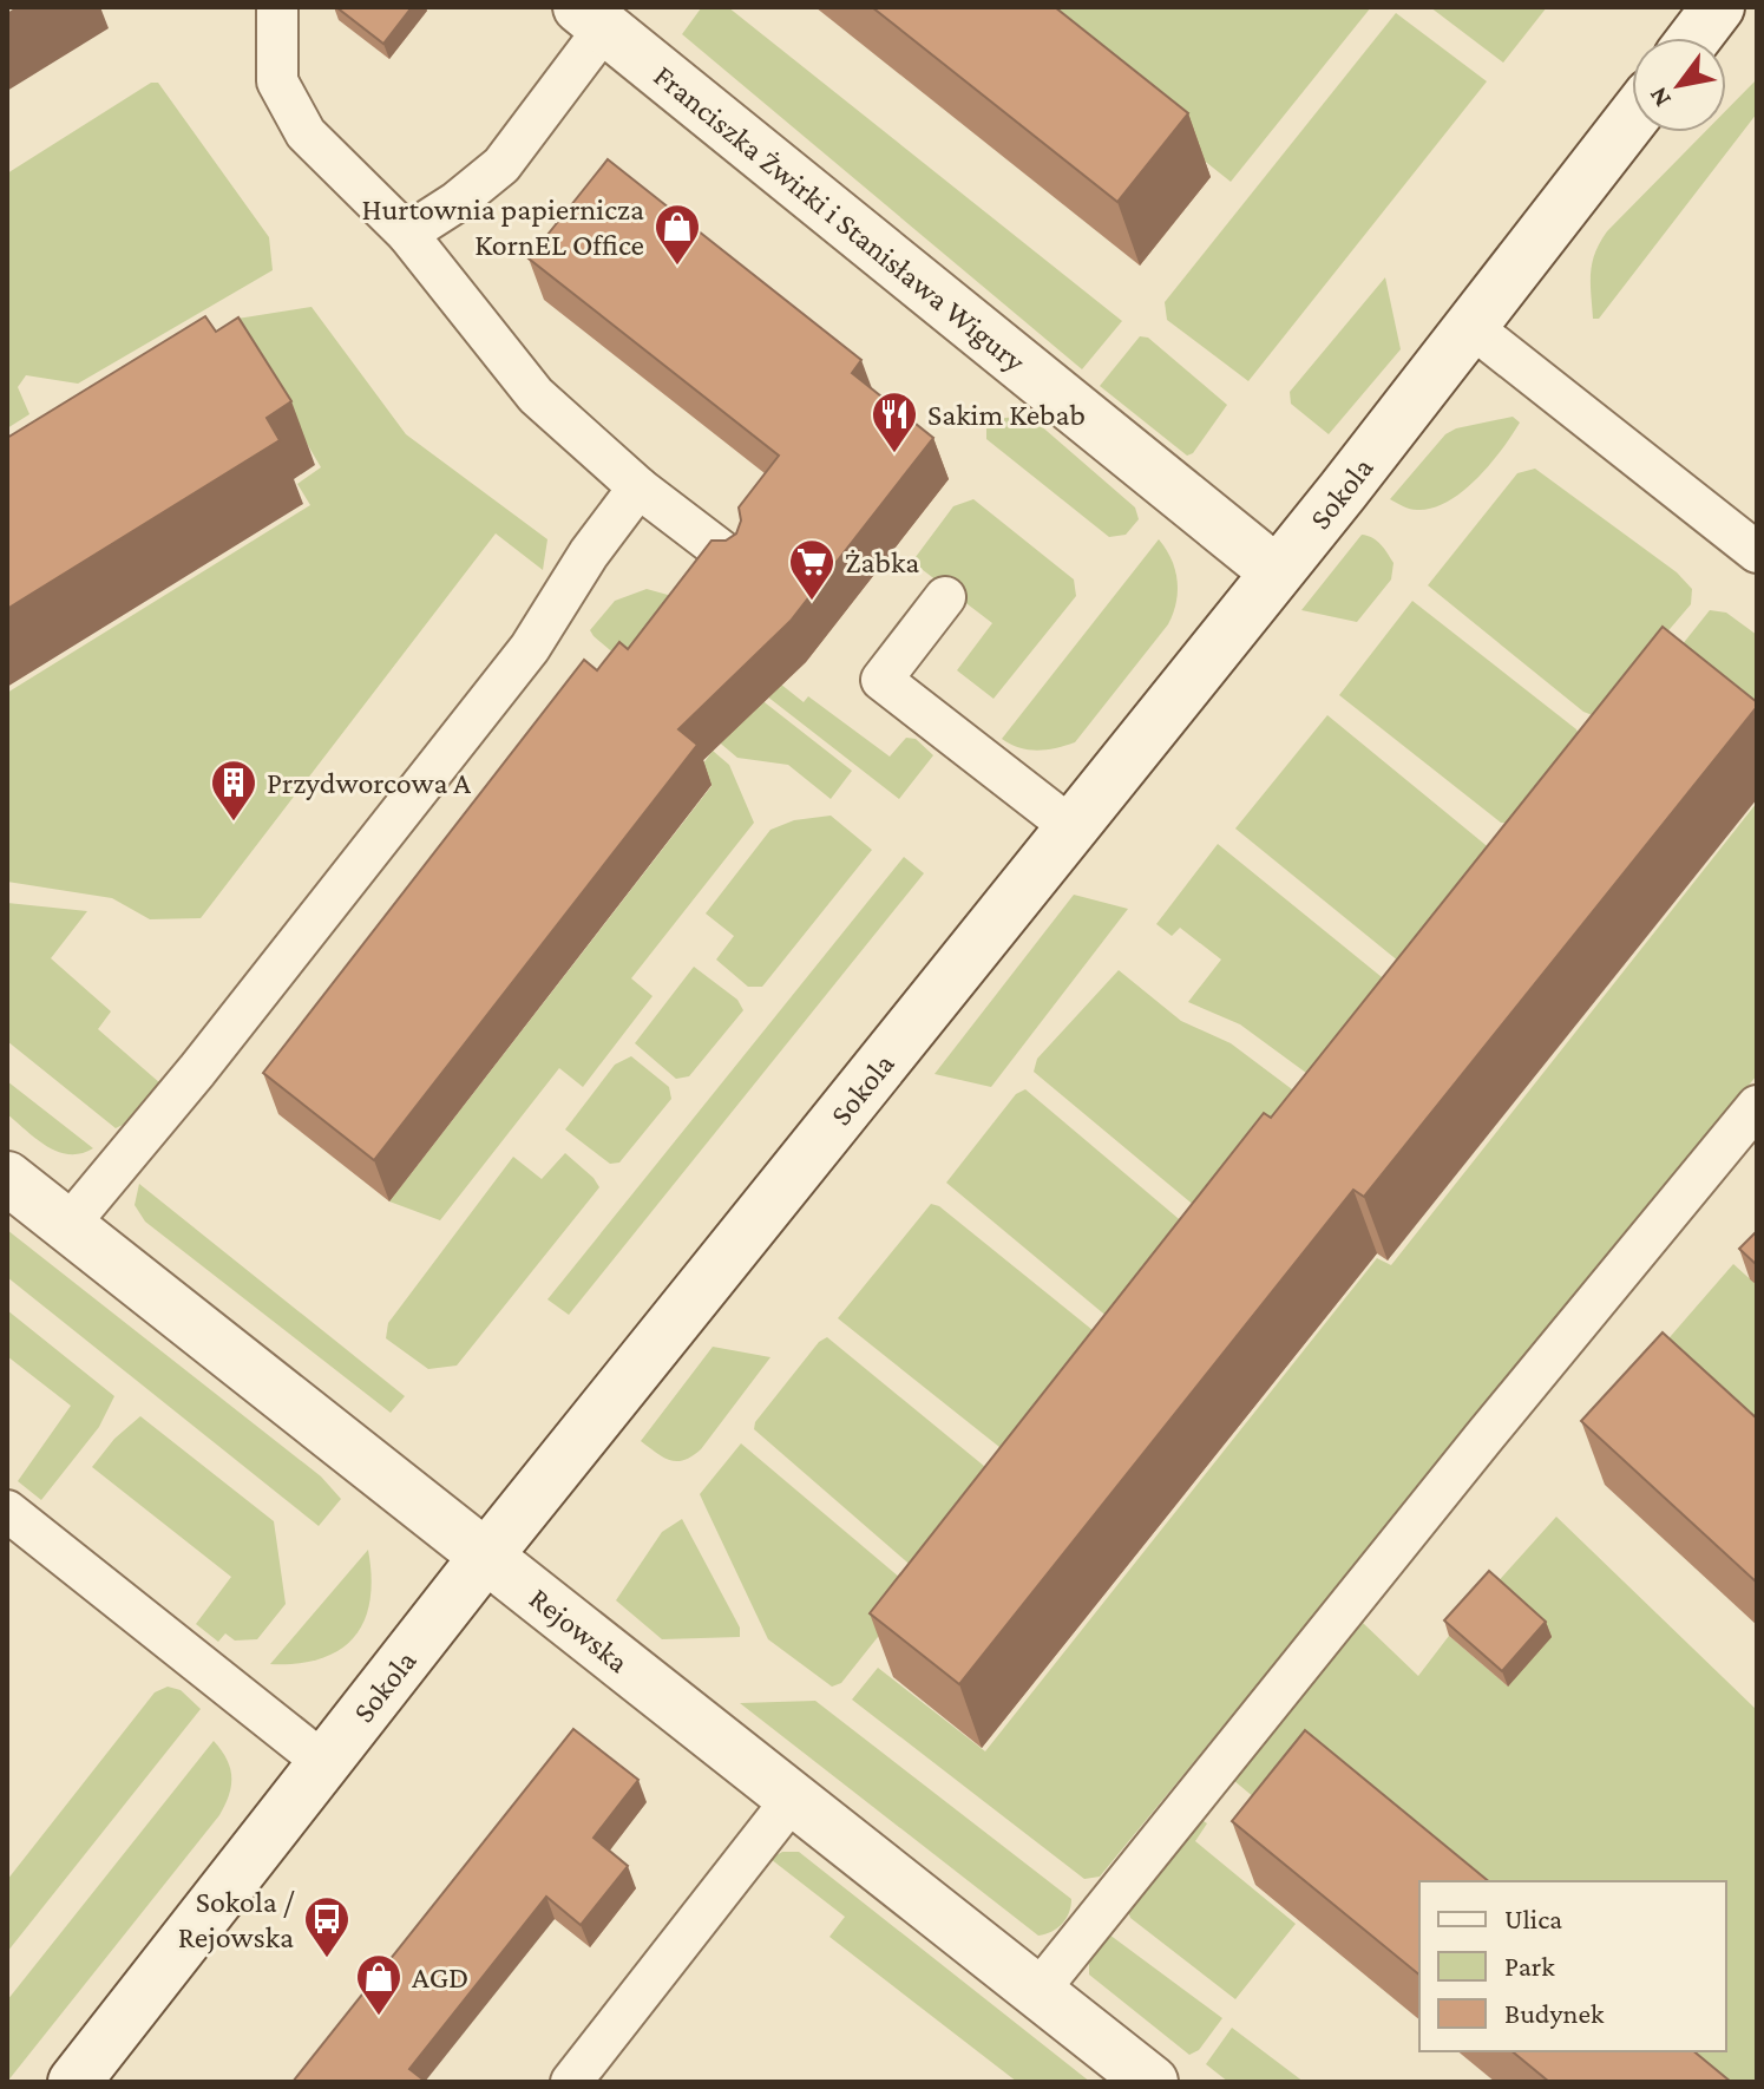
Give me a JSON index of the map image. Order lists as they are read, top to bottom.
{
  "streets": {
    "street": ["Franciszka Żwirki i Stanisława Wigury", "Sokola", "Rejowska"]
  },
  "crossings": [
    ["Franciszka Żwirki i Stanisława Wigury", "Sokola"],
    ["Sokola", "Rejowska"]
  ],
  "places": {
    "shop": ["Hurtownia papiernicza KornEL Office", "AGD"],
    "restaurant": ["Sakim Kebab"],
    "supermarket": ["Żabka"],
    "building": ["Przydworcowa A"],
    "bus stop": ["Sokola / Rejowska"]
  },
  "legend": ["Ulica", "Park", "Budynek"],
  "north": "bottom left"
}
